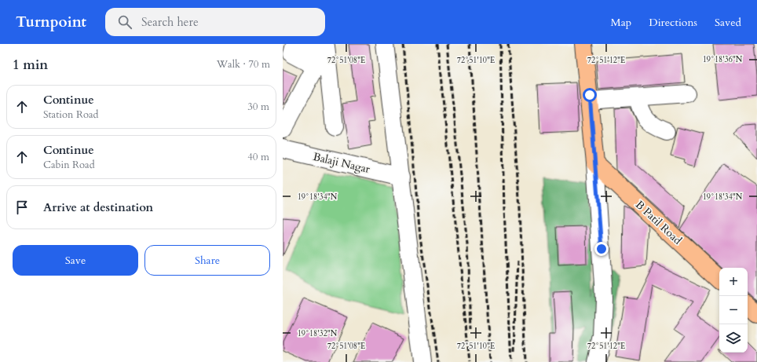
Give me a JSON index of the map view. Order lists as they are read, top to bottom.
{
  "streets": {
    "main road": ["B Patil Road"],
    "street": ["Balaji Nagar"]
  },
  "page": {
    "header": "Turnpoint",
    "search": "Search here",
    "nav": ["Map", "Directions", "Saved"],
    "heading": ["1 min", "Walk · 70 m"],
    "list": [
      ["Continue", "Station Road", "30 m"],
      ["Continue", "Cabin Road", "40 m"],
      "Arrive at destination"
    ],
    "buttons": ["Save", "Share"],
    "map_buttons": ["+", "−"]
  },
  "coordinates": [
    "19°18'36\"N",
    "72°51'08\"E",
    "72°51'10\"E",
    "72°51'12\"E",
    "19°18'34\"N",
    "19°18'32\"N"
  ]
}
